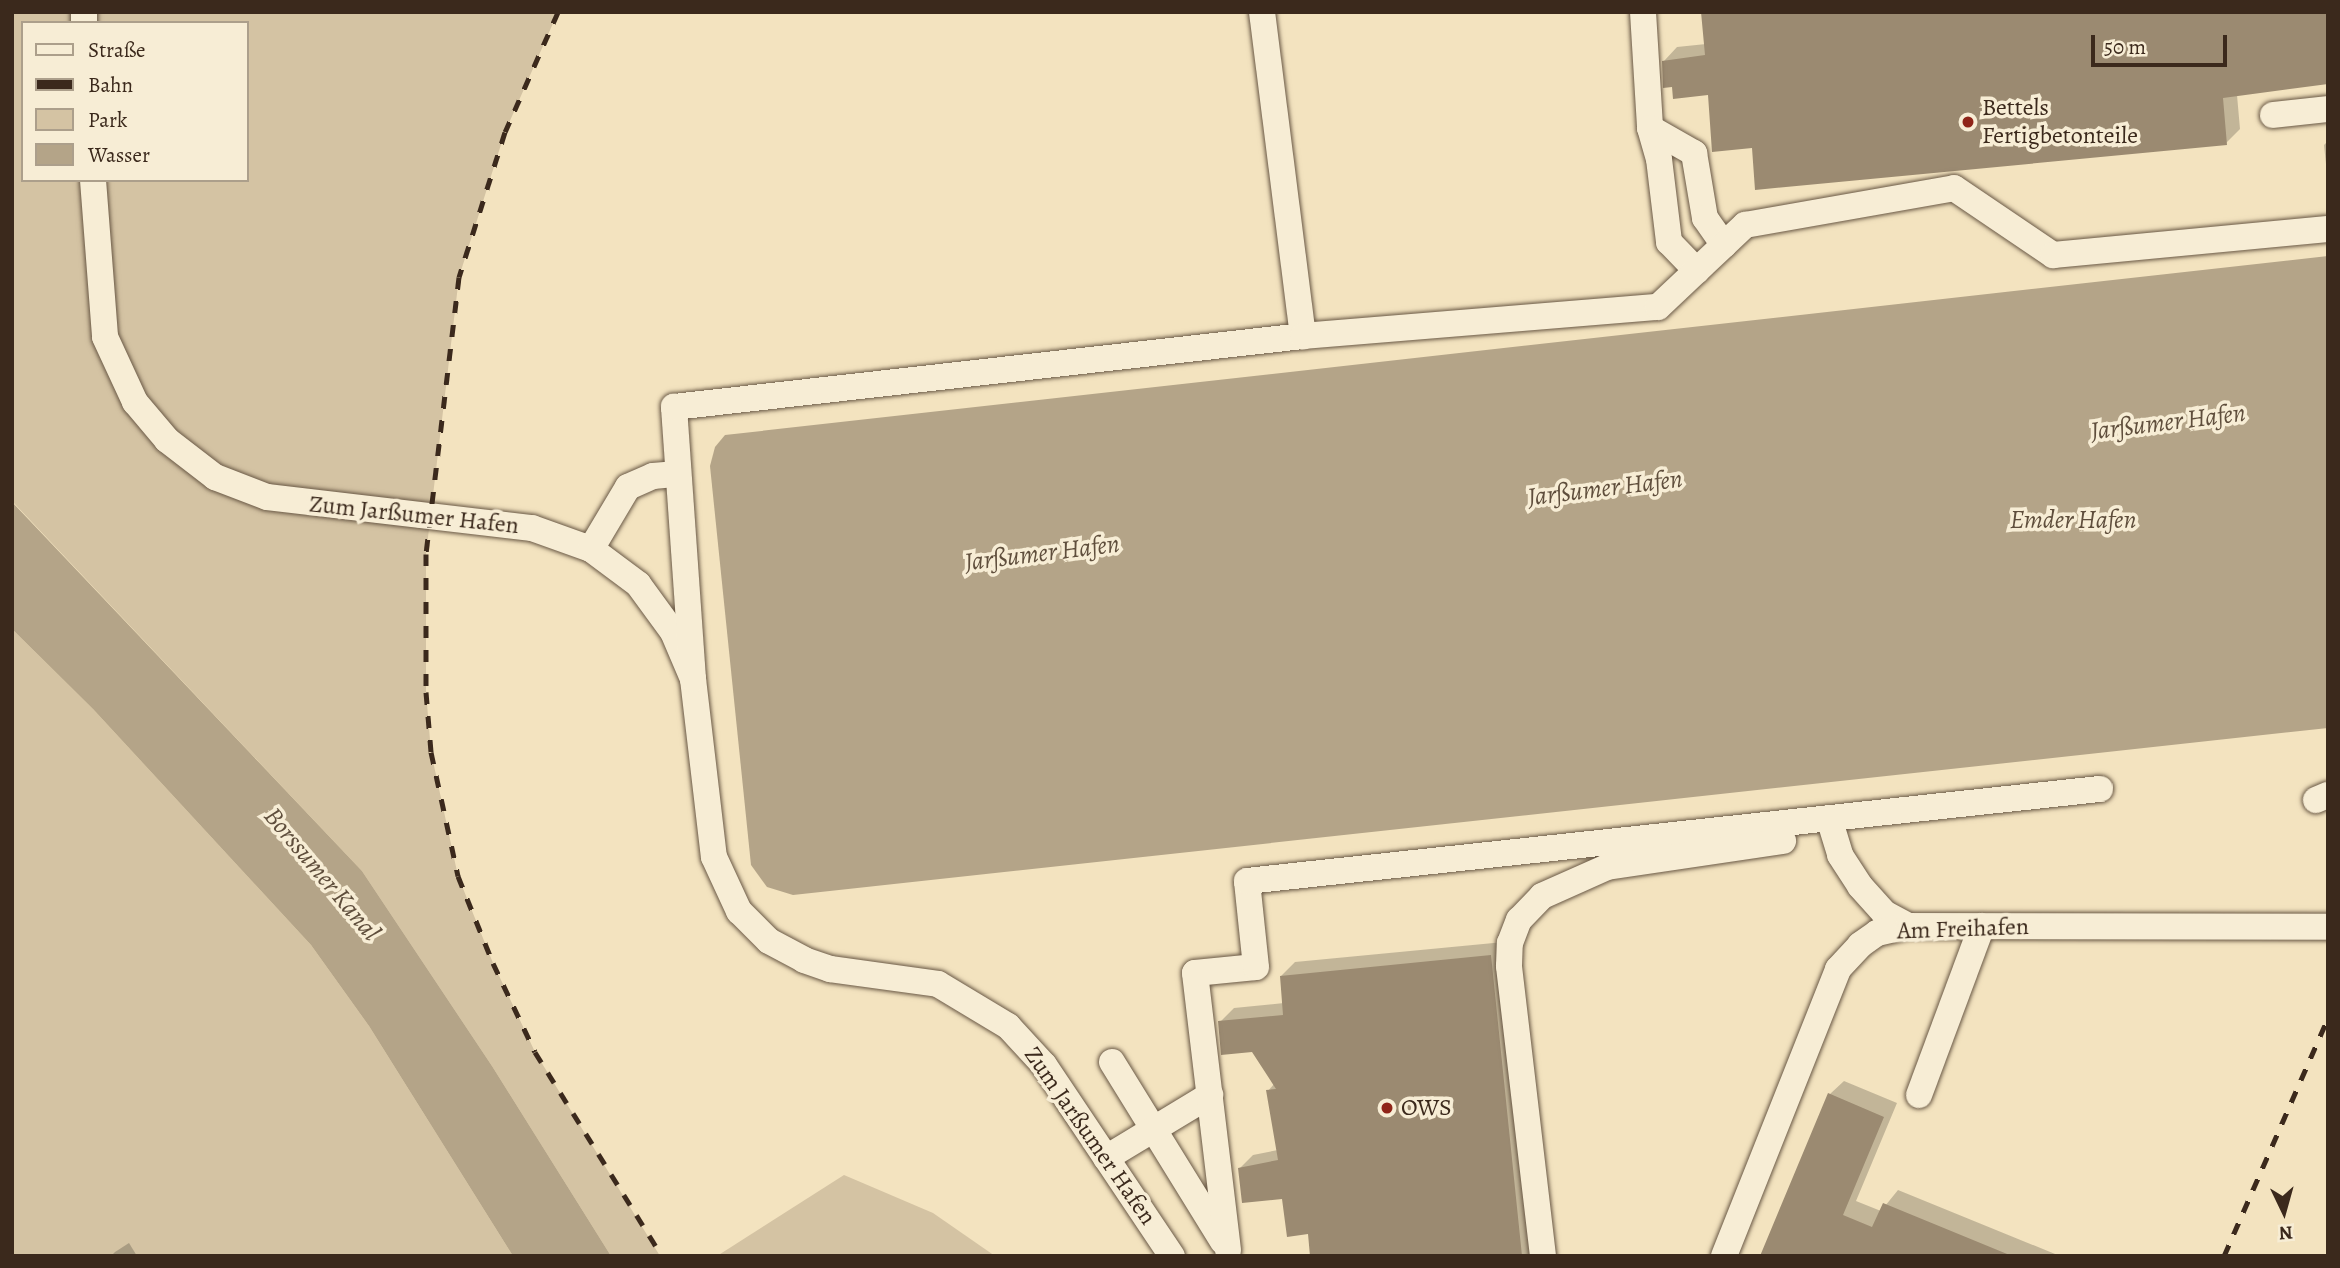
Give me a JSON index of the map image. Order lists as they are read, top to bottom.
{
  "streets": {
    "street": ["Zum Jarßumer Hafen", "Am Freihafen"]
  },
  "water": ["Jarßumer Hafen", "Emder Hafen", "Borssumer Kanal"],
  "places": ["Bettels Fertigbetonteile", "OWS"],
  "legend": [
    "Straße",
    "Bahn",
    "Park",
    "Wasser"
  ],
  "scale_bar": "50 m",
  "north": "bottom"
}
